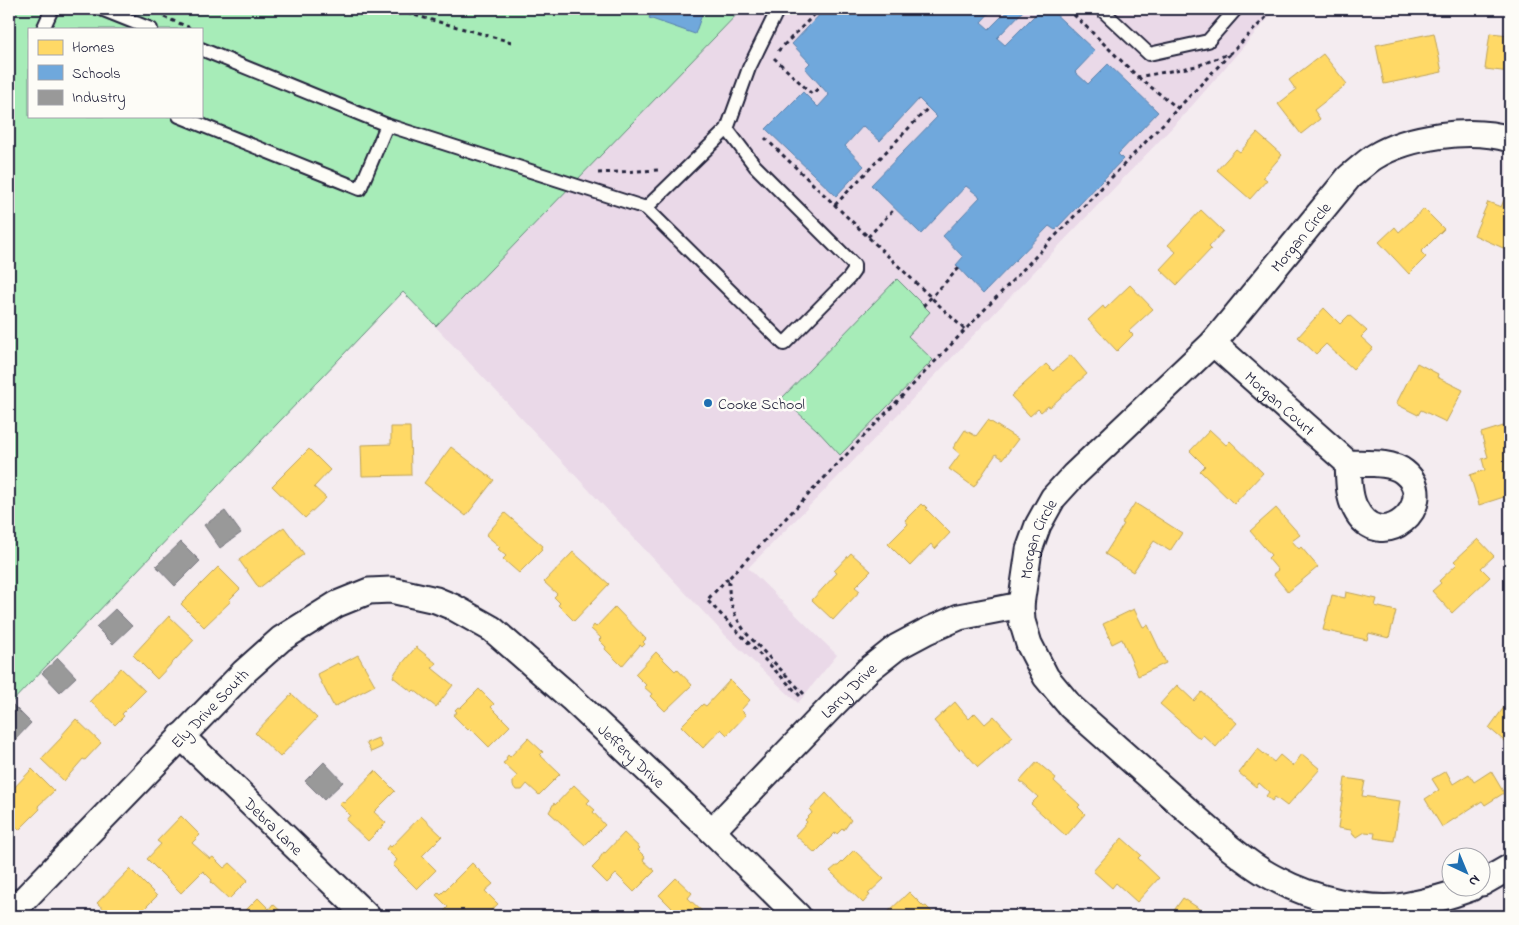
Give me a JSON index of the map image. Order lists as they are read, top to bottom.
{
  "streets": {
    "street": [
      "Morgan Circle",
      "Morgan Court",
      "Larry Drive",
      "Ely Drive South",
      "Jeffery Drive",
      "Debra Lane"
    ]
  },
  "crossings": [
    ["Morgan Circle", "Morgan Court"],
    ["Morgan Circle", "Larry Drive"],
    ["Larry Drive", "Jeffery Drive"],
    ["Ely Drive South", "Jeffery Drive"],
    ["Ely Drive South", "Debra Lane"]
  ],
  "places": ["Cooke School"],
  "legend": ["Homes", "Schools", "Industry"],
  "north": "bottom right"
}
